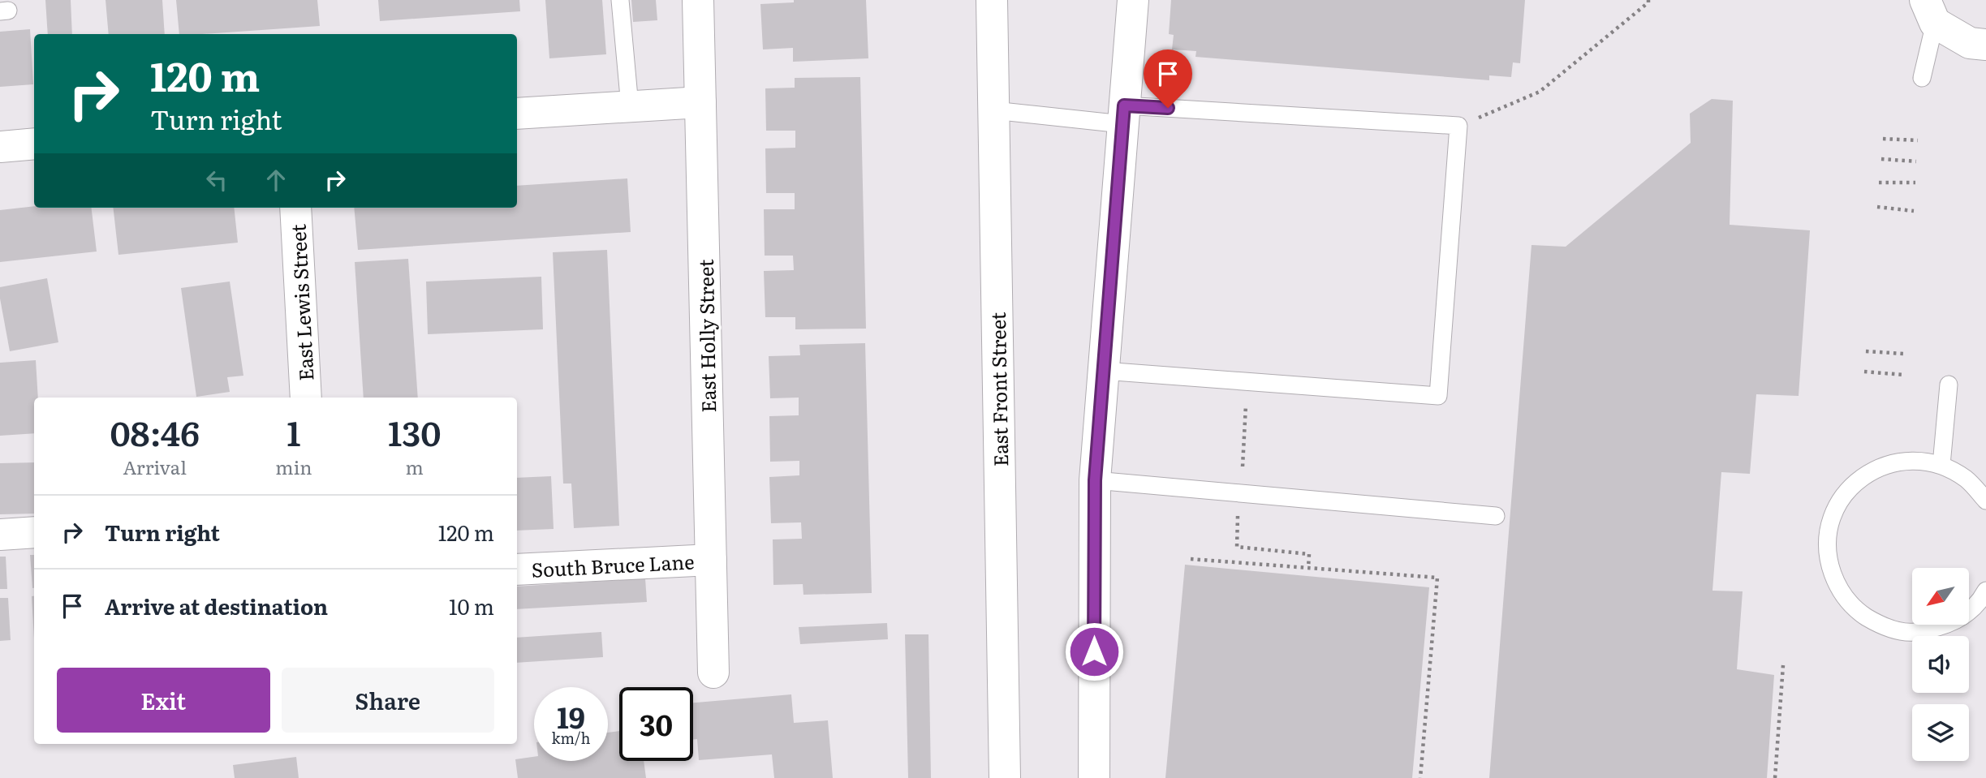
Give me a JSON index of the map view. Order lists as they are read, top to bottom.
{
  "streets": {
    "street": [
      "East Lewis Street",
      "East Holly Street",
      "East Front Street",
      "South Bruce Lane"
    ]
  },
  "crossings": [
    ["East Holly Street", "South Bruce Lane"]
  ],
  "north": "bottom left",
  "page": {
    "turn": ["120 m", "Turn right"],
    "eta": [
      "08:46",
      "Arrival",
      "1",
      "min",
      "130",
      "m"
    ],
    "list": [
      {
        "name": "Turn right",
        "value": "120 m"
      },
      {
        "name": "Arrive at destination",
        "value": "10 m"
      }
    ],
    "buttons": ["Exit", "Share"],
    "speed": "19 km/h",
    "limit": "30"
  }
}
